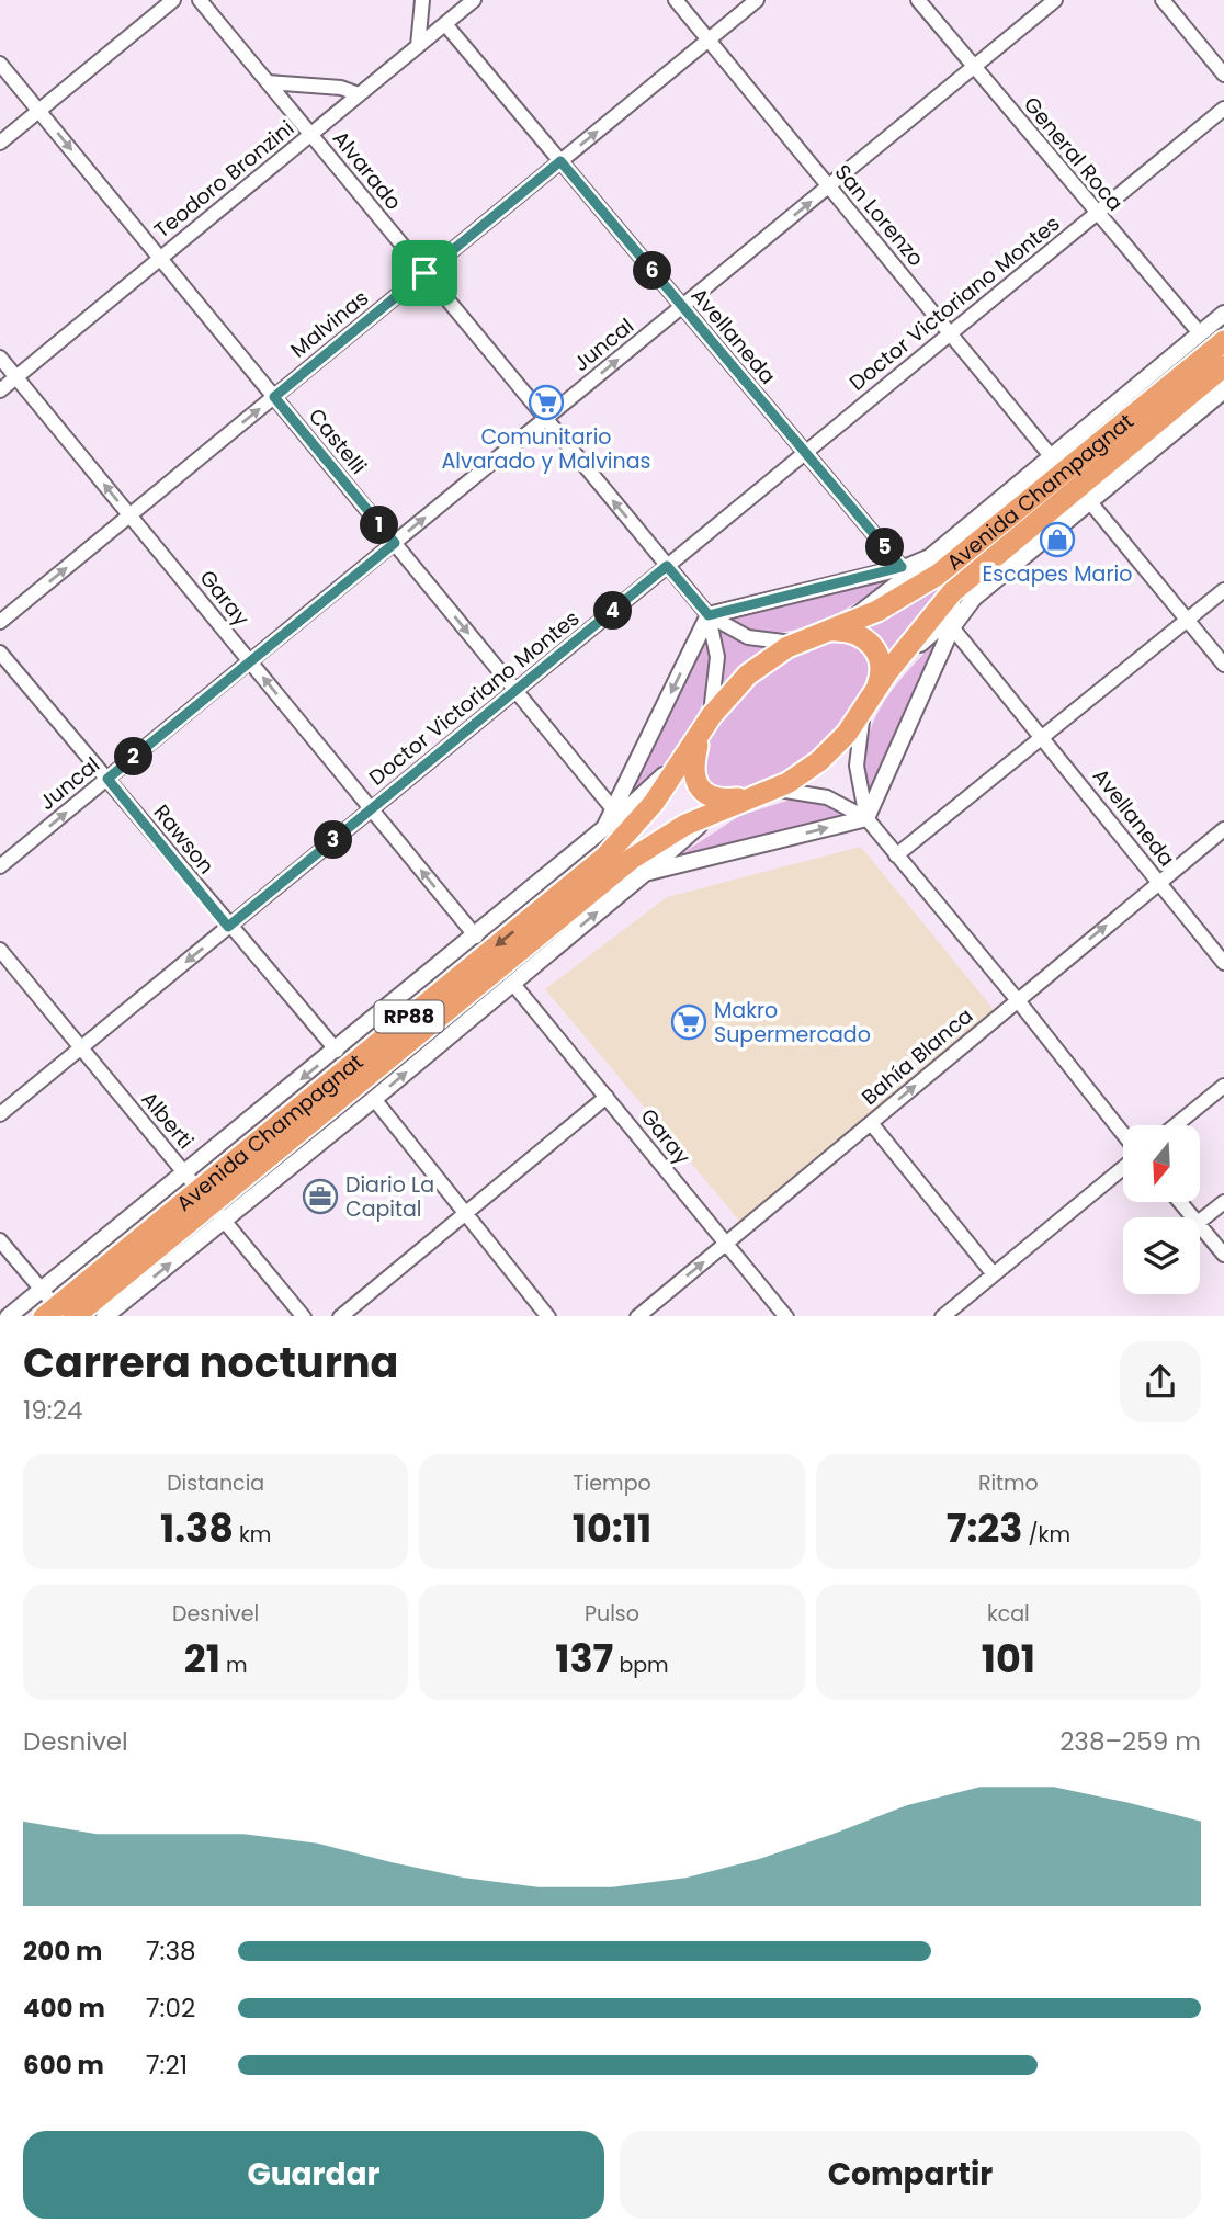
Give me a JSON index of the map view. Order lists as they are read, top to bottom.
{
  "streets": {
    "highway": ["Avenida Champagnat", "RP88"],
    "street": [
      "General Roca",
      "Alvarado",
      "Teodoro Bronzini",
      "San Lorenzo",
      "Doctor Victoriano Montes",
      "Malvinas",
      "Avellaneda",
      "Juncal",
      "Castelli",
      "Garay",
      "Rawson",
      "Bahía Blanca",
      "Alberti"
    ]
  },
  "crossings": [
    ["General Roca", "Doctor Victoriano Montes"],
    ["General Roca", "Juncal"],
    ["General Roca", "Avenida Champagnat"],
    ["Alvarado", "Teodoro Bronzini"],
    ["Alvarado", "Doctor Victoriano Montes"],
    ["Alvarado", "Malvinas"],
    ["Alvarado", "Juncal"],
    ["Alvarado", "Avenida Champagnat"],
    ["Teodoro Bronzini", "Avellaneda"],
    ["Teodoro Bronzini", "Castelli"],
    ["Teodoro Bronzini", "Garay"],
    ["San Lorenzo", "Doctor Victoriano Montes"],
    ["San Lorenzo", "Malvinas"],
    ["San Lorenzo", "Juncal"],
    ["San Lorenzo", "Avenida Champagnat"],
    ["Doctor Victoriano Montes", "Avellaneda"],
    ["Doctor Victoriano Montes", "Castelli"],
    ["Doctor Victoriano Montes", "Garay"],
    ["Doctor Victoriano Montes", "Rawson"],
    ["Doctor Victoriano Montes", "Alberti"],
    ["Malvinas", "Avellaneda"],
    ["Malvinas", "Castelli"],
    ["Malvinas", "Garay"],
    ["Avellaneda", "Juncal"],
    ["Avellaneda", "Avenida Champagnat"],
    ["Avellaneda", "Bahía Blanca"],
    ["Juncal", "Castelli"],
    ["Juncal", "Garay"],
    ["Juncal", "Rawson"],
    ["Castelli", "Avenida Champagnat"],
    ["Avenida Champagnat", "Garay"],
    ["Avenida Champagnat", "Rawson"],
    ["Avenida Champagnat", "RP88"],
    ["Avenida Champagnat", "Alberti"],
    ["Garay", "Bahía Blanca"]
  ],
  "one_way": [
    "Malvinas",
    "Juncal",
    "Castelli",
    "Garay",
    "Bahía Blanca"
  ],
  "places": {
    "supermarket": ["Comunitario Alvarado y Malvinas", "Makro Supermercado"],
    "shop": ["Escapes Mario"],
    "office": ["Diario La Capital"]
  },
  "north": "bottom",
  "page": {
    "pins": [
      "6",
      "1",
      "5",
      "4",
      "2",
      "3"
    ],
    "heading": ["Carrera nocturna", "19:24"],
    "stats": [
      ["Distancia", "1.38 km"],
      ["Tiempo", "10:11"],
      ["Ritmo", "7:23 /km"],
      ["Desnivel", "21 m"],
      ["Pulso", "137 bpm"],
      ["kcal", "101"]
    ],
    "chart": ["Desnivel", "238–259 m"],
    "list": [
      {
        "name": "200 m",
        "note": "7:38"
      },
      {
        "name": "400 m",
        "note": "7:02"
      },
      {
        "name": "600 m",
        "note": "7:21"
      }
    ],
    "buttons": ["Guardar", "Compartir"]
  }
}
